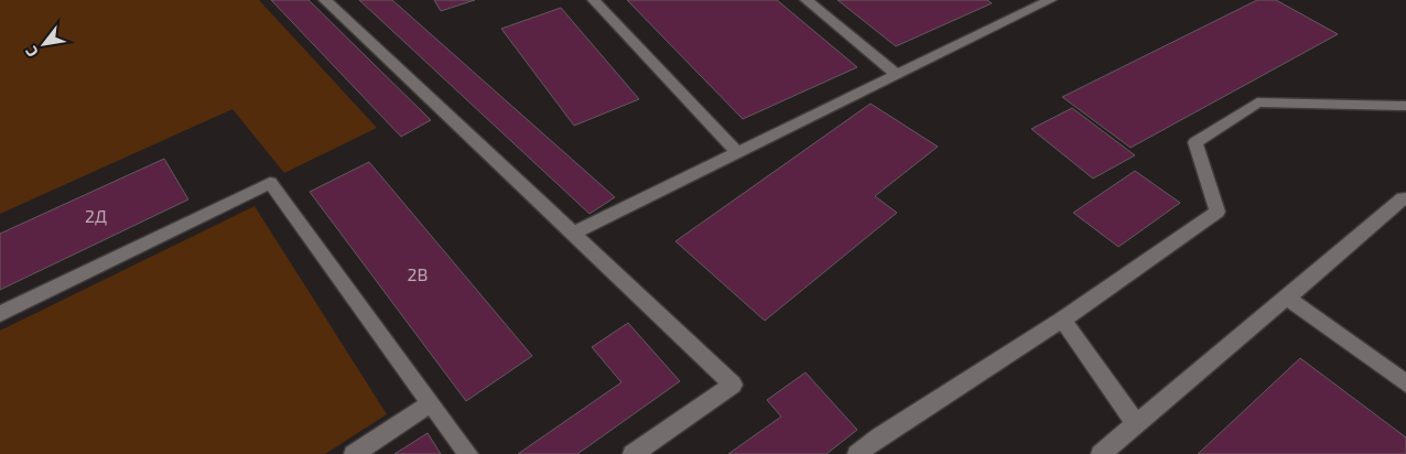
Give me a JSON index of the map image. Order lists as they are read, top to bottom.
{
  "house_numbers": ["2Д", "2В"],
  "north": "bottom left"
}
